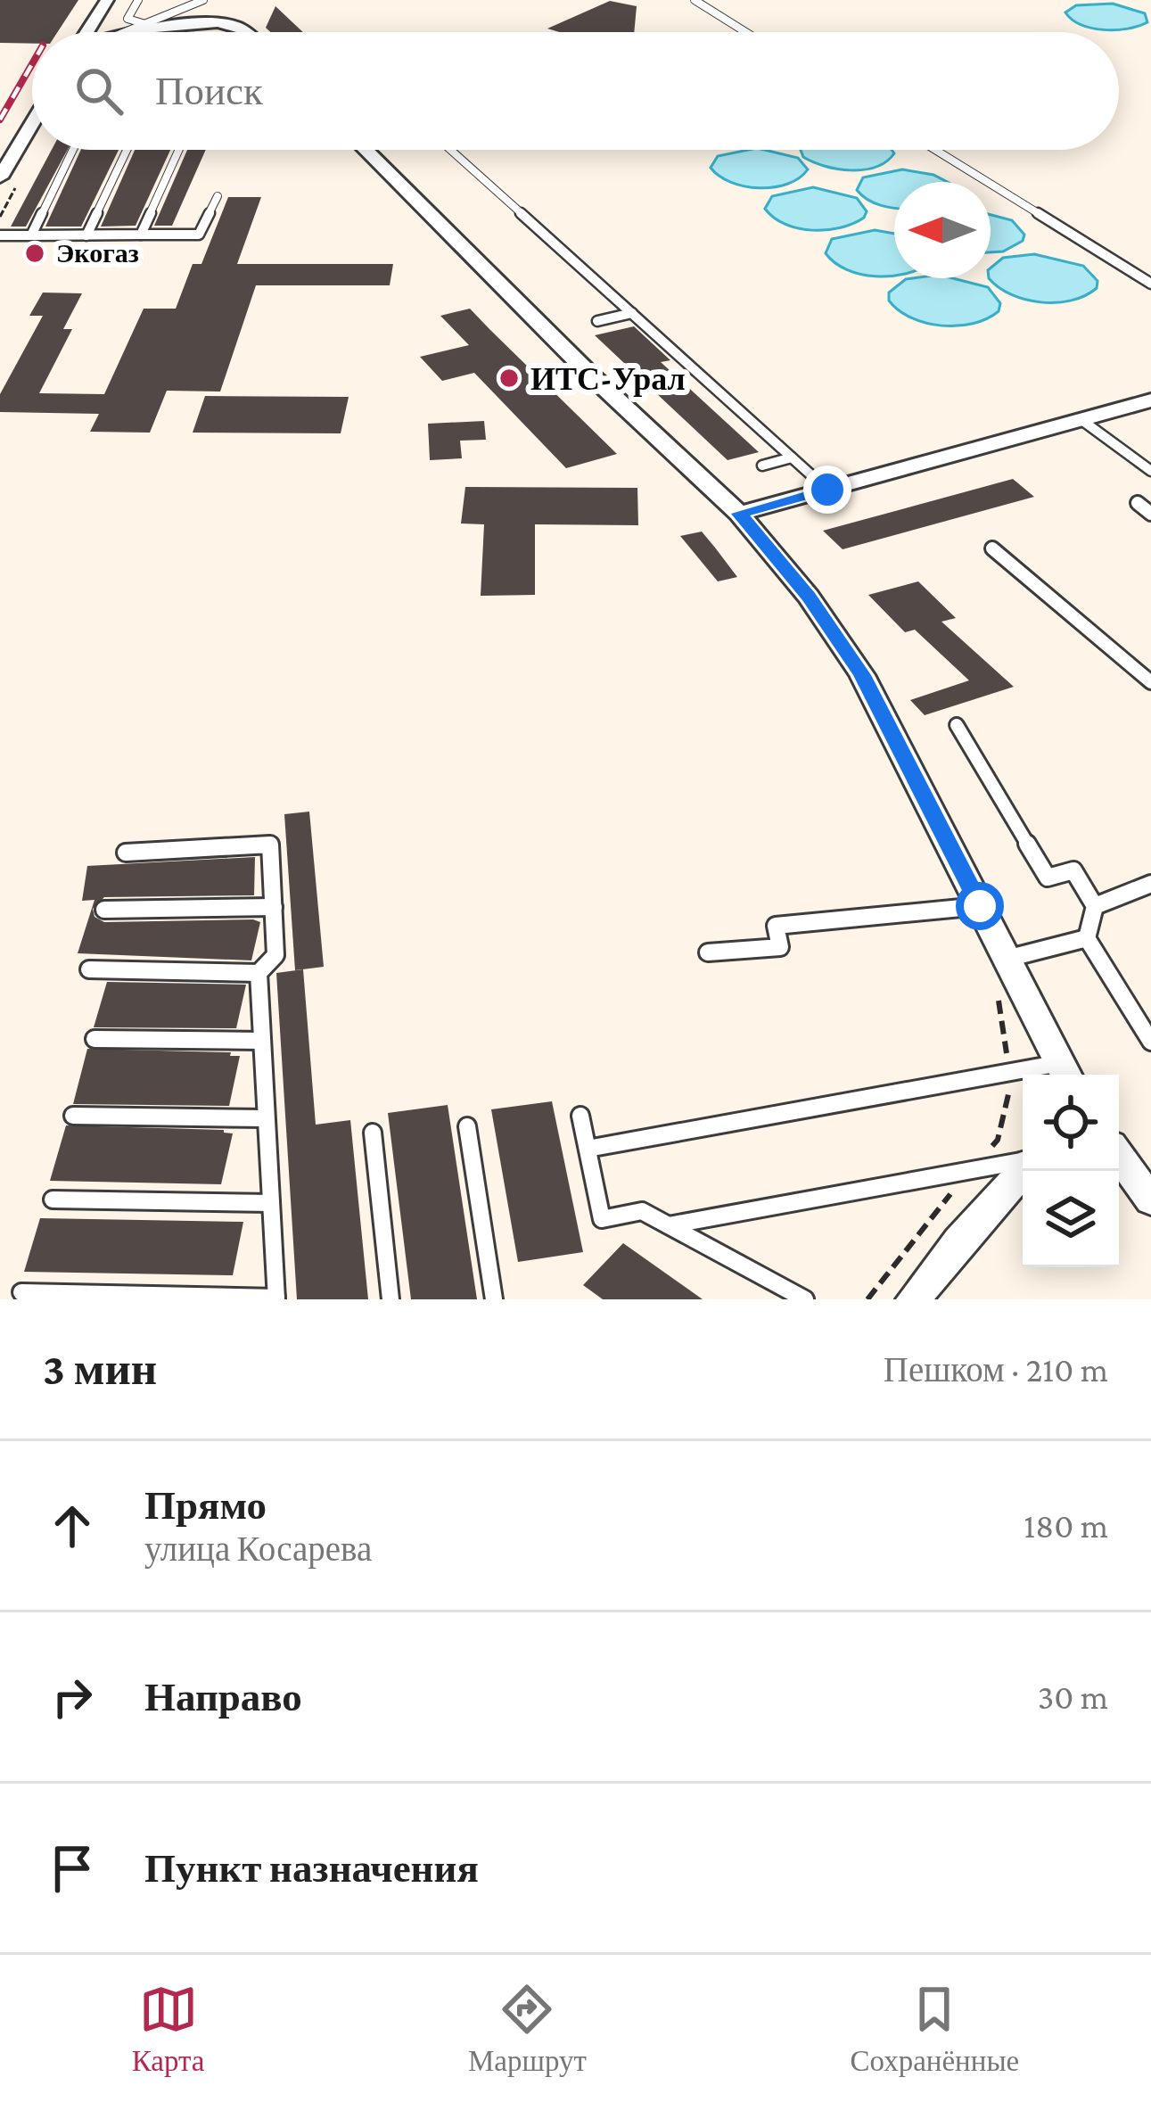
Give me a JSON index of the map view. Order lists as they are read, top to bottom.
{
  "places": ["Экогаз", "ИТС-Урал"],
  "north": "left",
  "page": {
    "search": "Поиск",
    "heading": ["3 мин", "Пешком · 210 m"],
    "list": [
      ["Прямо", "улица Косарева", "180 m"],
      ["Направо", "30 m"],
      "Пункт назначения"
    ],
    "nav": ["Карта", "Маршрут", "Сохранённые"]
  }
}
